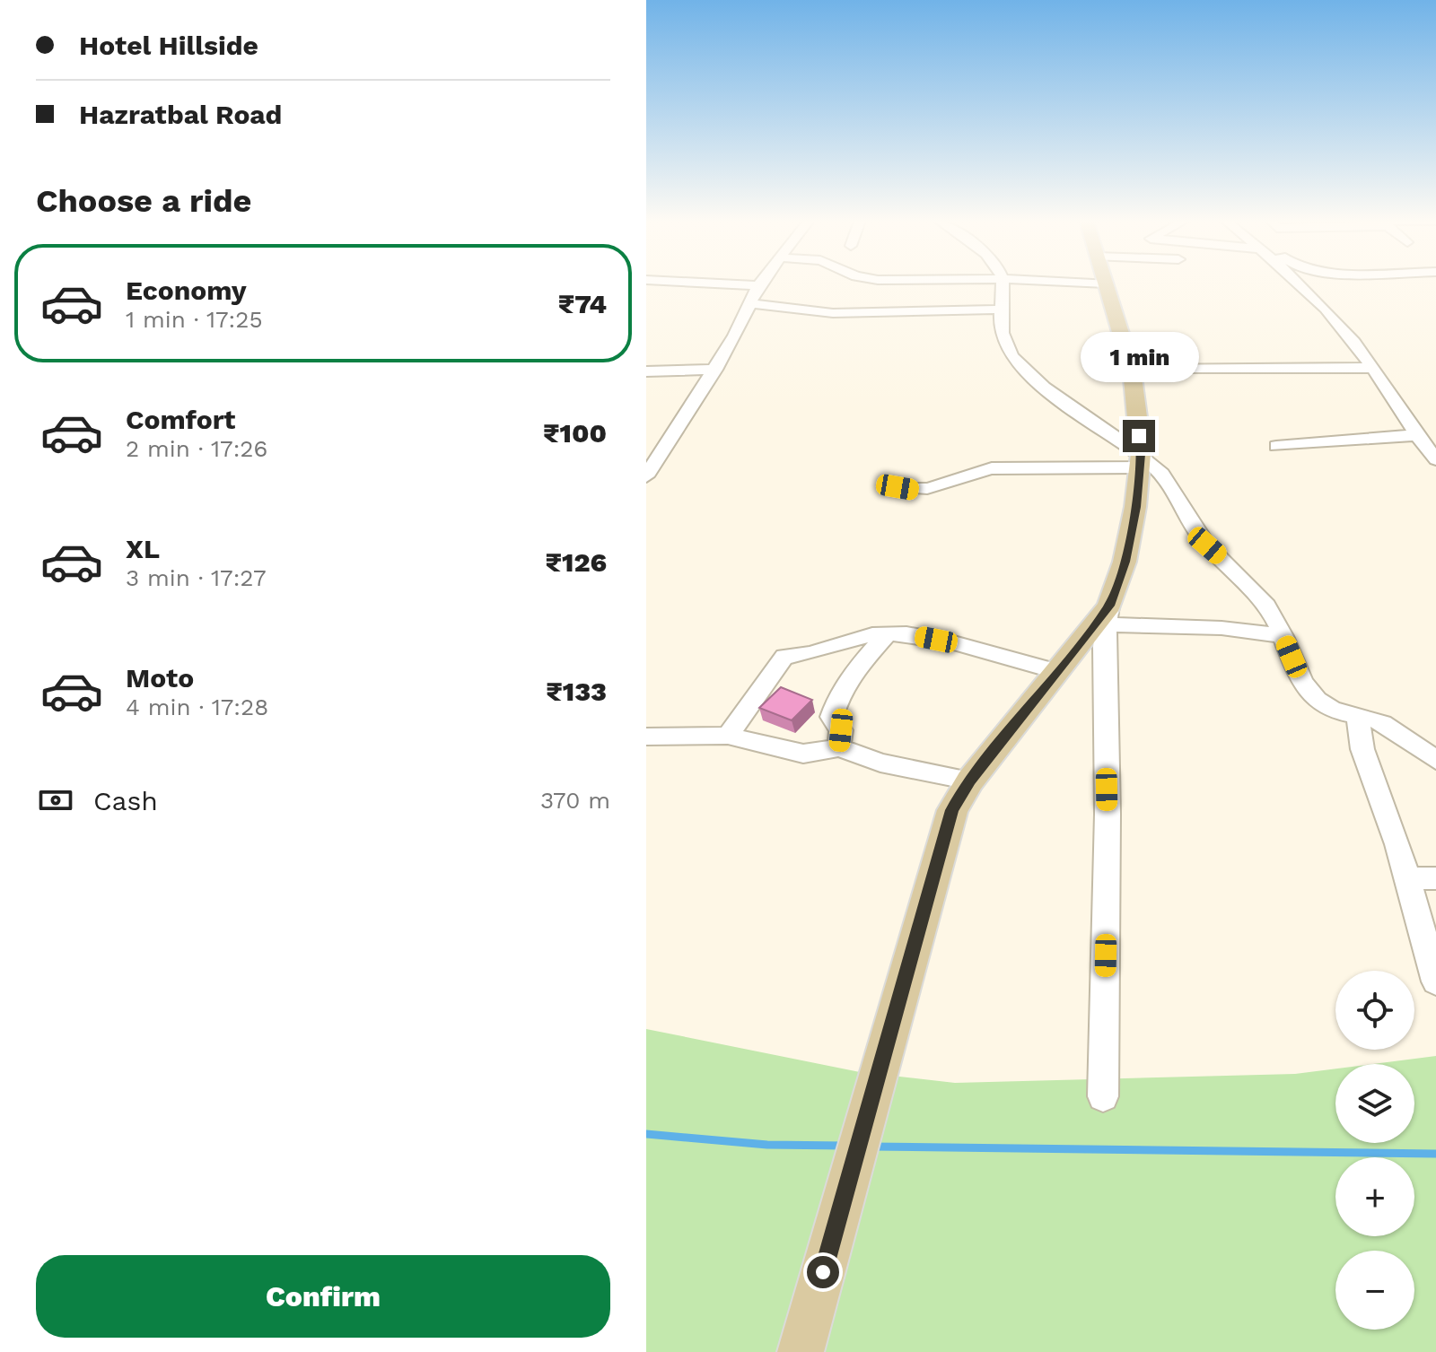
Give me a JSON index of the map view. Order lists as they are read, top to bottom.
{
  "page": {
    "banner": ["Hotel Hillside", "Hazratbal Road"],
    "heading": "Choose a ride",
    "list": [
      {
        "name": "Economy",
        "note": "1 min · 17:25",
        "value": "₹74"
      },
      {
        "name": "Comfort",
        "note": "2 min · 17:26",
        "value": "₹100"
      },
      {
        "name": "XL",
        "note": "3 min · 17:27",
        "value": "₹126"
      },
      {
        "name": "Moto",
        "note": "4 min · 17:28",
        "value": "₹133"
      }
    ],
    "bubble": "1 min",
    "pay": ["Cash", "370 m"],
    "map_buttons": ["+", "−"],
    "buttons": "Confirm"
  }
}
